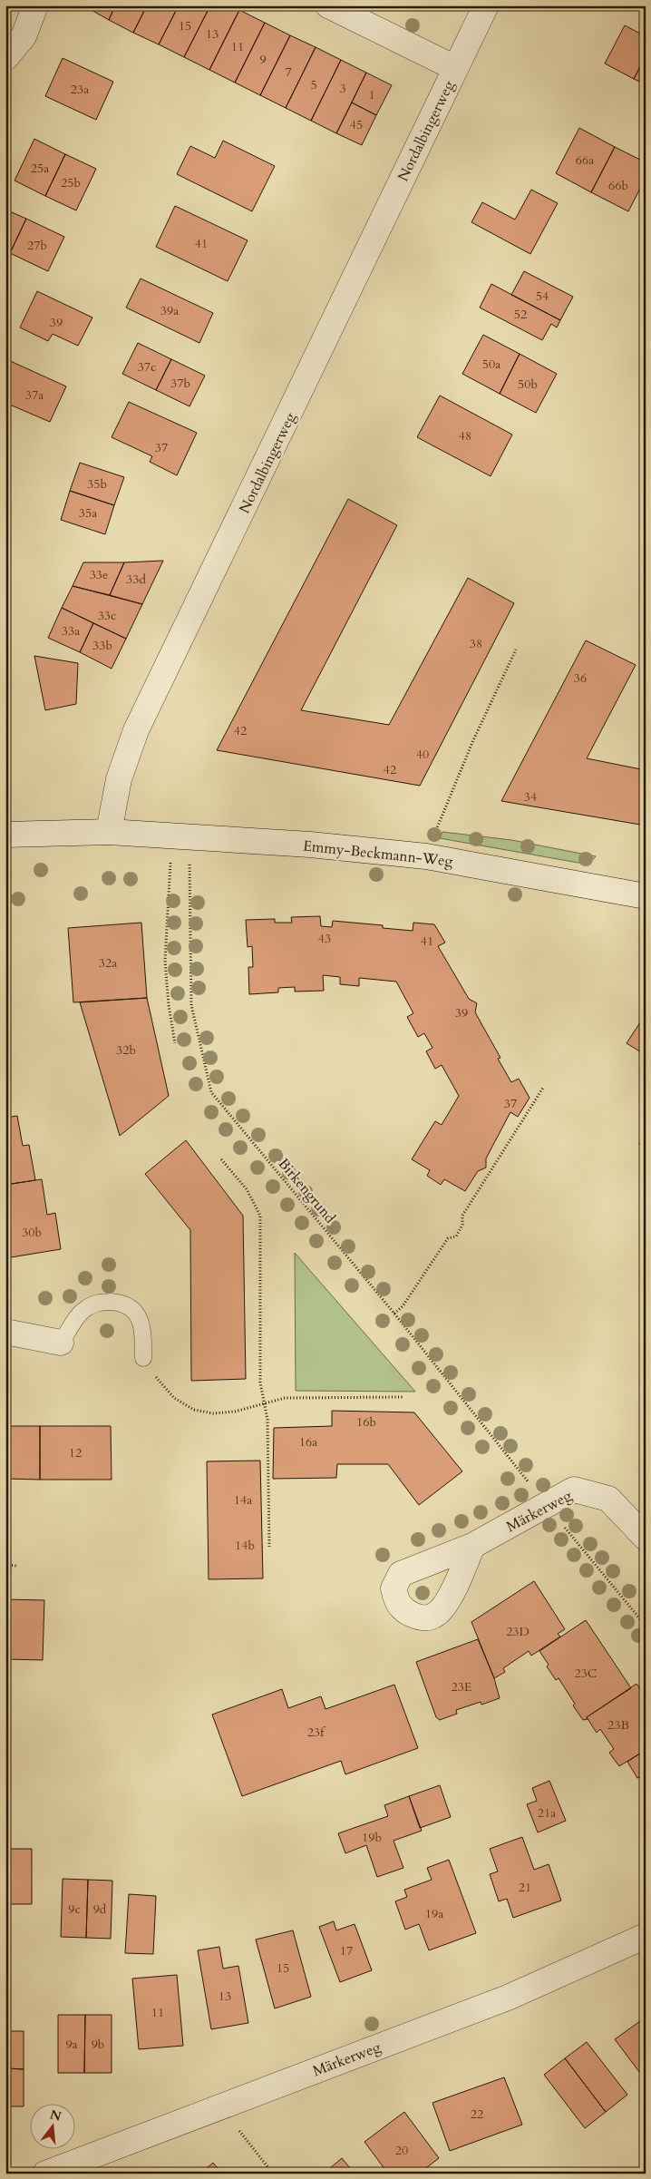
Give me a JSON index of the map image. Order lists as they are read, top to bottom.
{
  "streets": {
    "street": ["Nordalbingerweg", "Emmy-Beckmann-Weg", "Märkerweg"],
    "path": ["Birkengrund"]
  },
  "crossings": [
    ["Nordalbingerweg", "Emmy-Beckmann-Weg"],
    ["Emmy-Beckmann-Weg", "Birkengrund"],
    ["Birkengrund", "Märkerweg"]
  ],
  "house_numbers": [
    "15",
    "13",
    "11",
    "9",
    "7",
    "5",
    "3",
    "23a",
    "1",
    "45",
    "66a",
    "25a",
    "25b",
    "66b",
    "41",
    "27b",
    "54",
    "39a",
    "52",
    "39",
    "50a",
    "37c",
    "37b",
    "50b",
    "37a",
    "48",
    "37",
    "35b",
    "35a",
    "33e",
    "33d",
    "33c",
    "33a",
    "38",
    "33b",
    "36",
    "42",
    "40",
    "42",
    "34",
    "43",
    "41",
    "32a",
    "39",
    "32b",
    "37",
    "30b",
    "16b",
    "16a",
    "12",
    "14a",
    "14b",
    "23D",
    "23C",
    "23E",
    "23B",
    "23f",
    "21a",
    "19b",
    "21",
    "9c",
    "9d",
    "19a",
    "17",
    "15",
    "13",
    "11",
    "9a",
    "9b",
    "22",
    "20"
  ],
  "north": "top"
}
